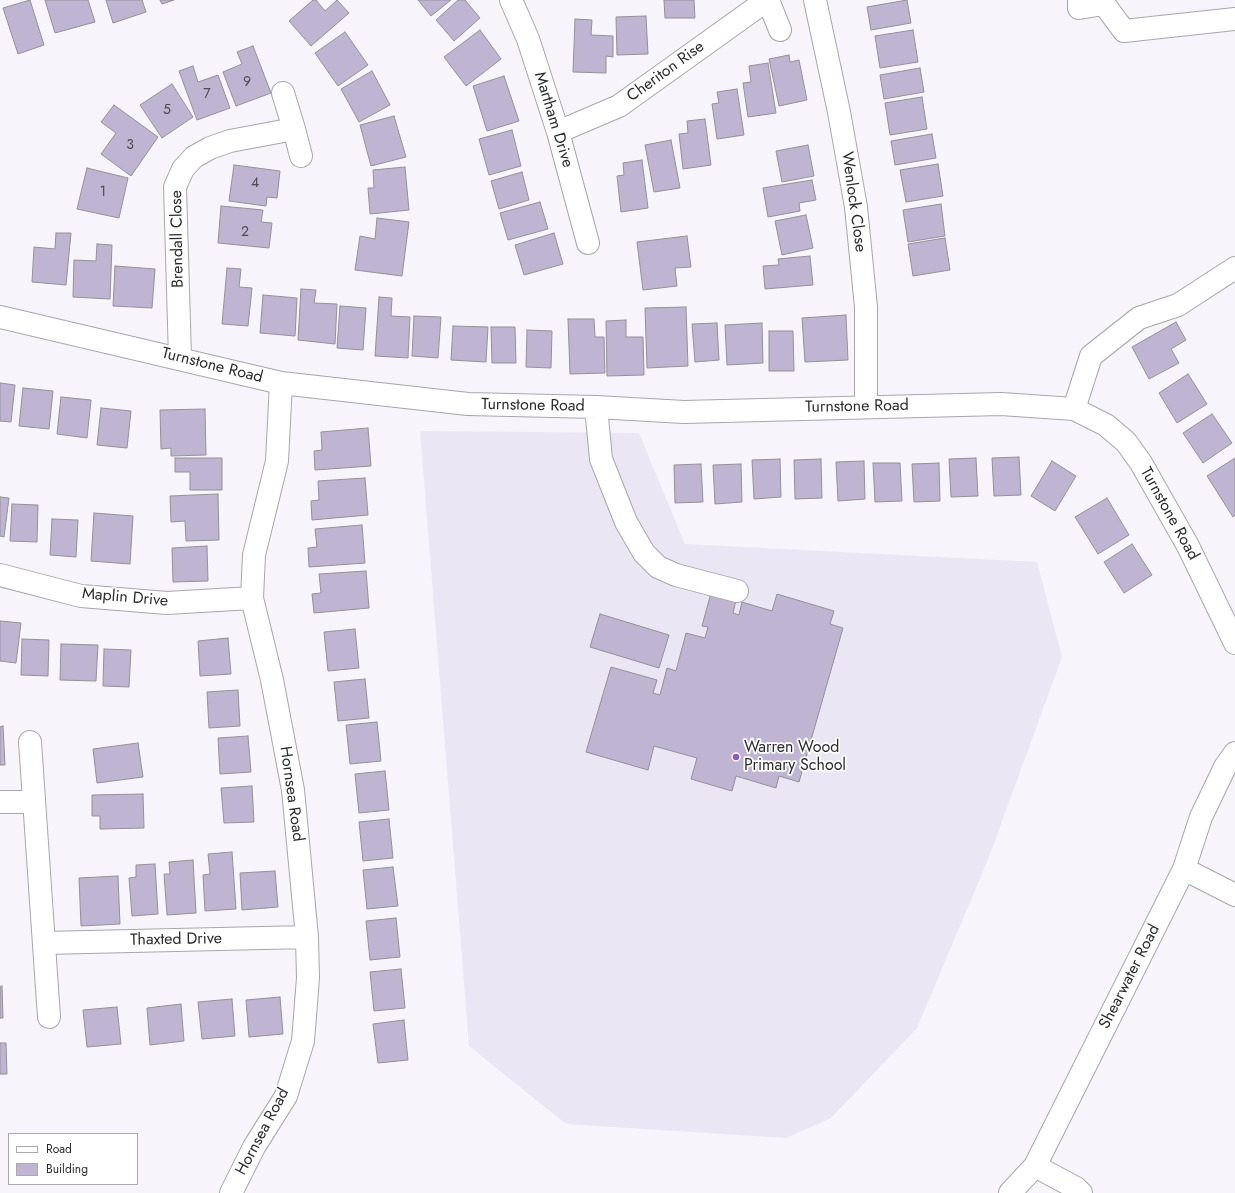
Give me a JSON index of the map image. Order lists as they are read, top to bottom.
{
  "streets": {
    "street": [
      "Cheriton Rise",
      "Martham Drive",
      "Wenlock Close",
      "Brendall Close",
      "Turnstone Road",
      "Maplin Drive",
      "Hornsea Road",
      "Thaxted Drive",
      "Shearwater Road"
    ]
  },
  "crossings": [
    ["Cheriton Rise", "Martham Drive"],
    ["Wenlock Close", "Turnstone Road"],
    ["Brendall Close", "Turnstone Road"],
    ["Turnstone Road", "Hornsea Road"],
    ["Maplin Drive", "Hornsea Road"],
    ["Hornsea Road", "Thaxted Drive"]
  ],
  "places": ["Warren Wood Primary School"],
  "house_numbers": [
    "9",
    "7",
    "5",
    "3",
    "4",
    "1",
    "2"
  ],
  "legend": ["Road", "Building"]
}
